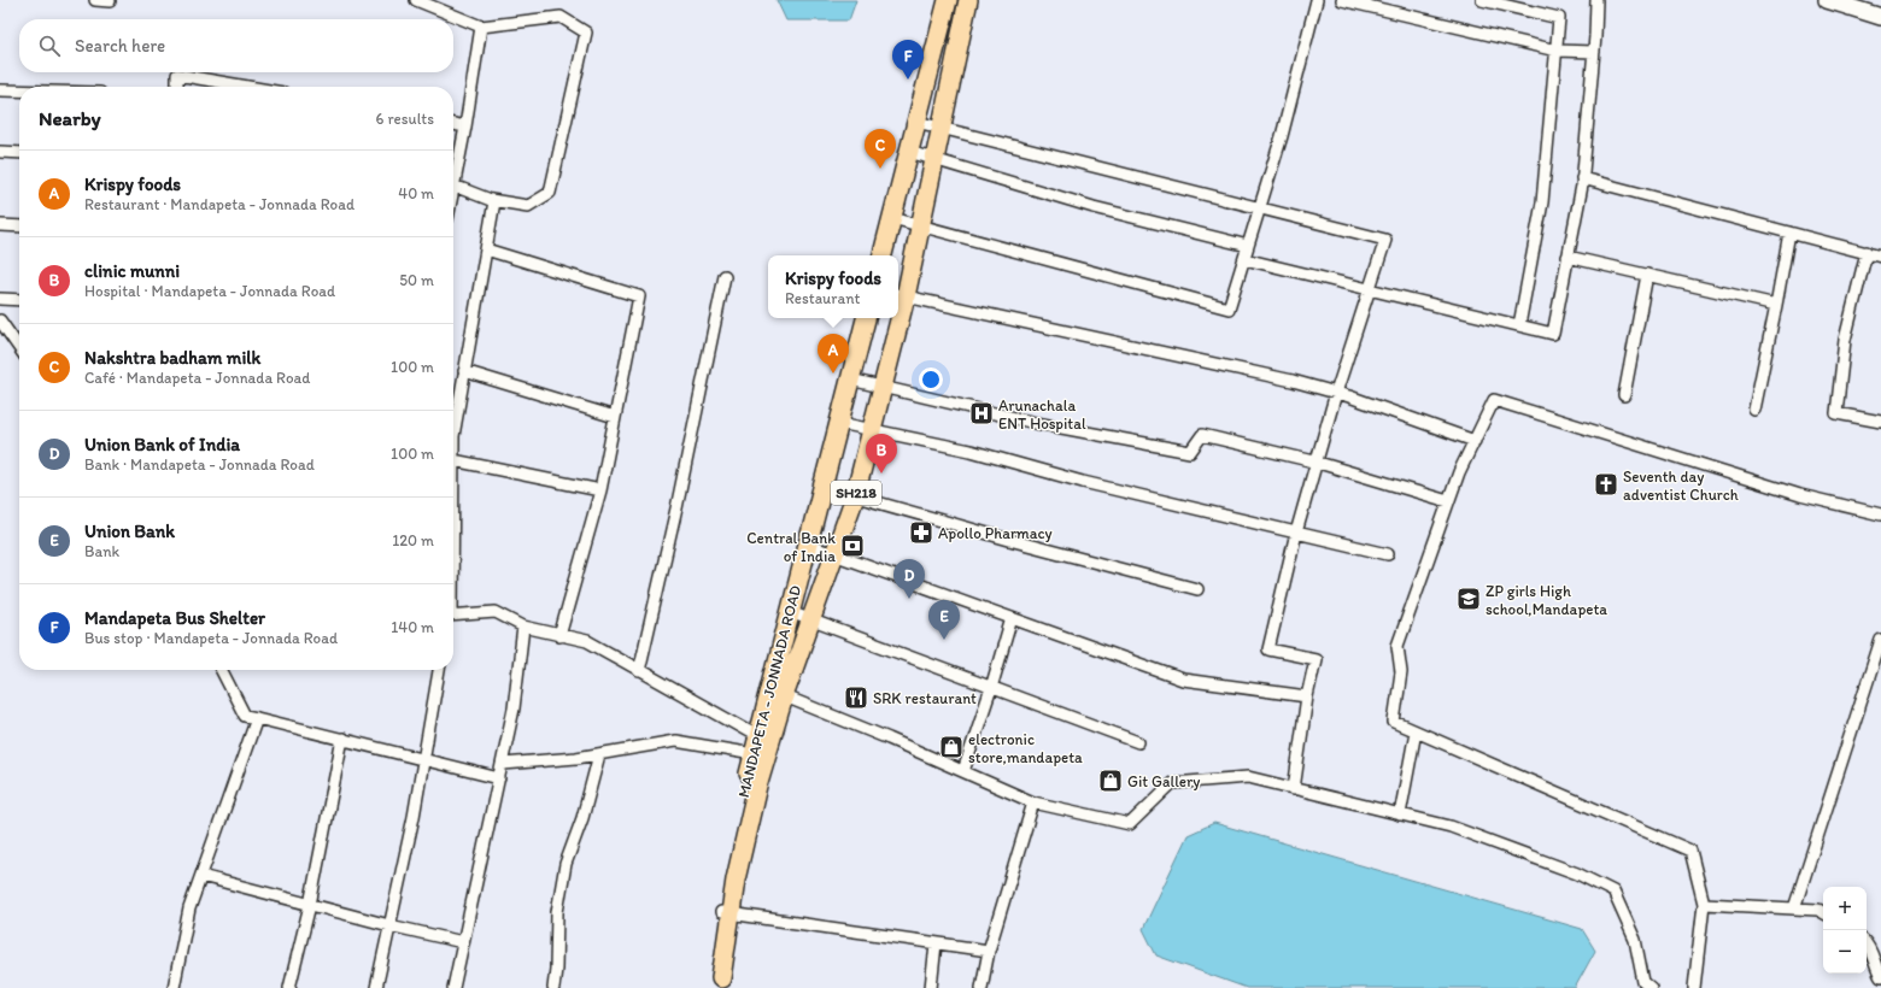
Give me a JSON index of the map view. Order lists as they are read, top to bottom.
{
  "streets": {
    "main road": ["SH218", "MANDAPETA - JONNADA ROAD"]
  },
  "crossings": [
    ["SH218", "MANDAPETA - JONNADA ROAD"]
  ],
  "places": {
    "hospital": ["Arunachala ENT Hospital"],
    "church": ["Seventh day adventist Church"],
    "pharmacy": ["Apollo Pharmacy"],
    "bank": ["Central Bank of India"],
    "school or university": ["ZP girls High school,Mandapeta"],
    "restaurant": ["SRK restaurant"],
    "shop": ["electronic store,mandapeta", "Git Gallery"]
  },
  "page": {
    "search": "Search here",
    "pins": [
      "F",
      "C",
      "A",
      "B",
      "D",
      "E"
    ],
    "heading": ["Nearby", "6 results"],
    "list": [
      {
        "mark": "A",
        "name": "Krispy foods",
        "note": "Restaurant · Mandapeta - Jonnada Road",
        "value": "40 m"
      },
      {
        "mark": "B",
        "name": "clinic munni",
        "note": "Hospital · Mandapeta - Jonnada Road",
        "value": "50 m"
      },
      {
        "mark": "C",
        "name": "Nakshtra badham milk",
        "note": "Café · Mandapeta - Jonnada Road",
        "value": "100 m"
      },
      {
        "mark": "D",
        "name": "Union Bank of India",
        "note": "Bank · Mandapeta - Jonnada Road",
        "value": "100 m"
      },
      {
        "mark": "E",
        "name": "Union Bank",
        "note": "Bank",
        "value": "120 m"
      },
      {
        "mark": "F",
        "name": "Mandapeta Bus Shelter",
        "note": "Bus stop · Mandapeta - Jonnada Road",
        "value": "140 m"
      }
    ],
    "popup": ["Krispy foods", "Restaurant"],
    "map_buttons": ["+", "−"]
  }
}
